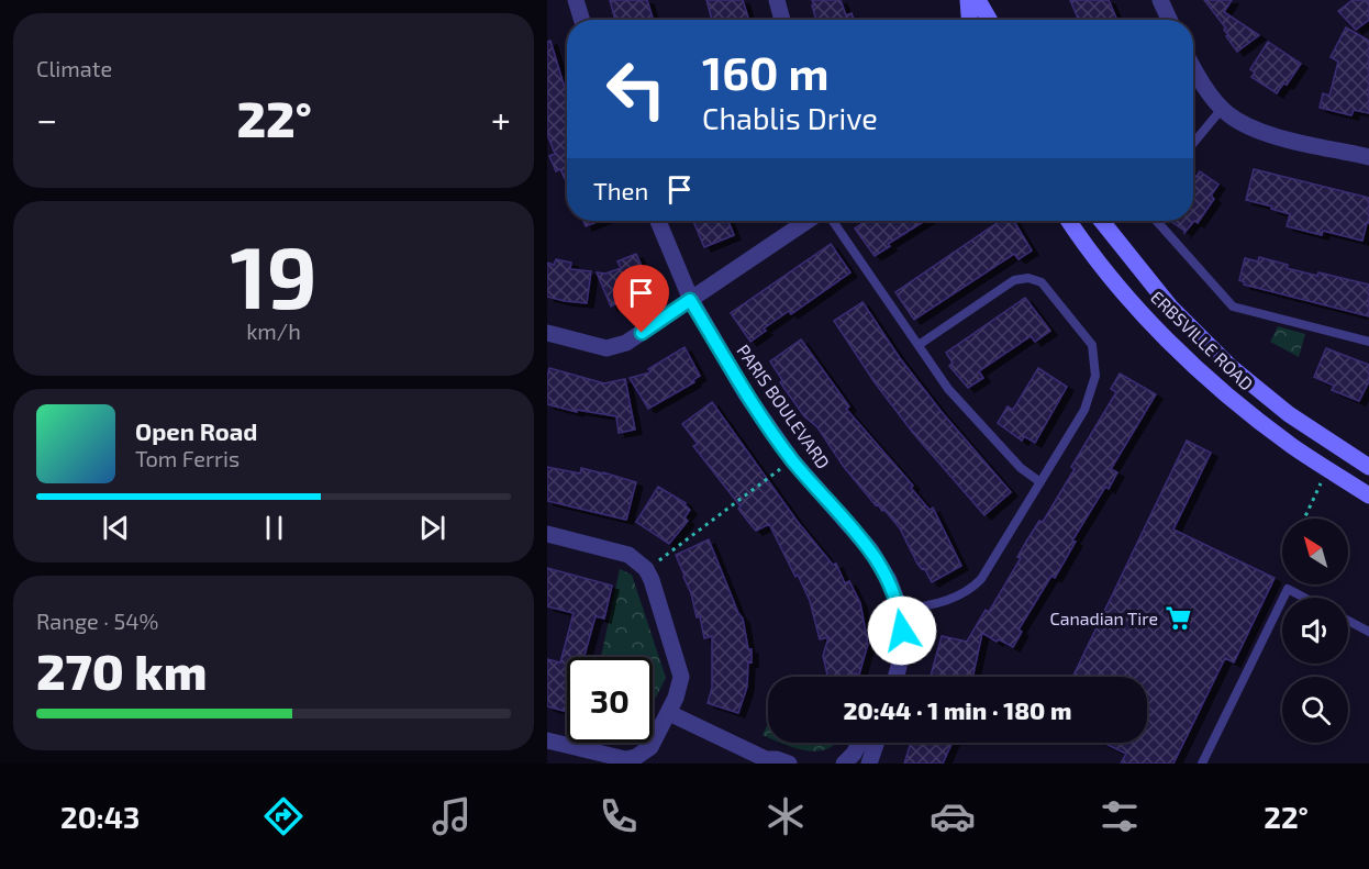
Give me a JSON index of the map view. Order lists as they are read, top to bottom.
{
  "streets": {
    "main road": ["ERBSVILLE ROAD"],
    "street": ["PARIS BOULEVARD"]
  },
  "places": {
    "supermarket": ["Canadian Tire"]
  },
  "north": "top left",
  "page": {
    "tile": [
      "Climate",
      ["19", "km/h"],
      ["Range · 54%", "270 km"]
    ],
    "turn": ["160 m", "Chablis Drive"],
    "heat": ["−", "22°", "+"],
    "then": "Then",
    "song": ["Open Road", "Tom Ferris"],
    "limit": "30",
    "trip": "20:44 · 1 min · 180 m",
    "tabs": ["20:43", "22°"]
  }
}
